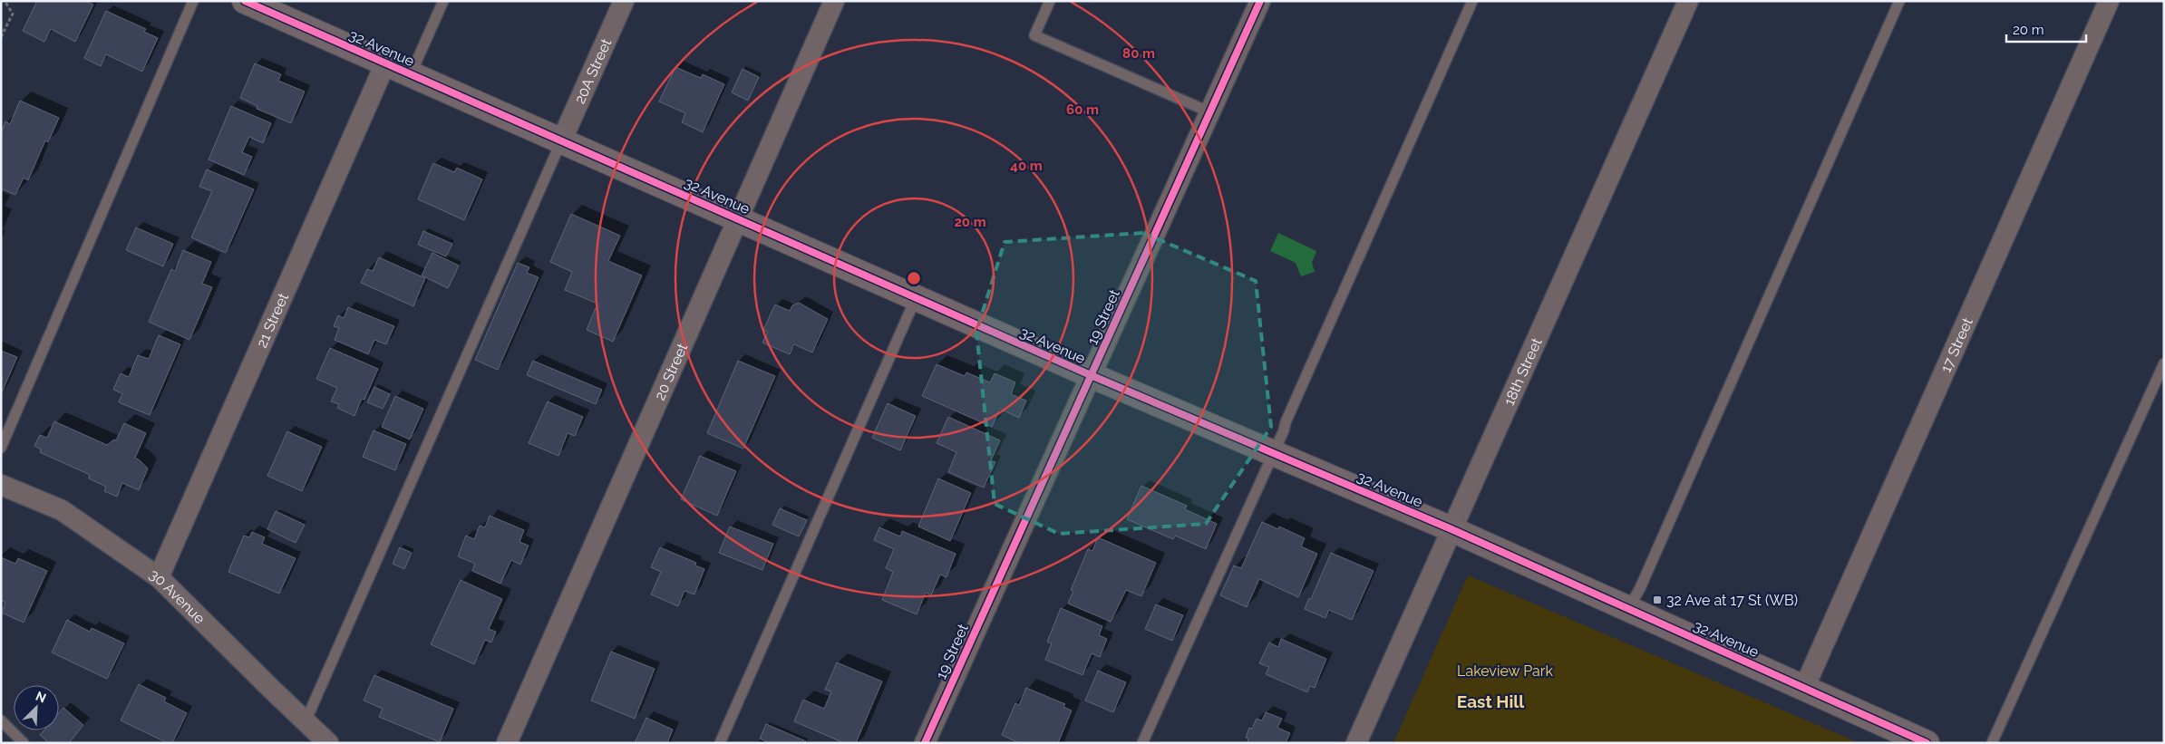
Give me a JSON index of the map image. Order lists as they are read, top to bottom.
{
  "streets": {
    "street": [
      "32 Avenue",
      "20A Street",
      "19 Street",
      "21 Street",
      "17 Street",
      "20 Street",
      "18th Street",
      "30 Avenue"
    ]
  },
  "crossings": [
    ["32 Avenue", "20A Street"],
    ["32 Avenue", "19 Street"],
    ["32 Avenue", "21 Street"],
    ["32 Avenue", "17 Street"],
    ["32 Avenue", "20 Street"],
    ["32 Avenue", "18th Street"],
    ["21 Street", "30 Avenue"]
  ],
  "districts": ["East Hill"],
  "parks": ["Lakeview Park"],
  "places": {
    "transit": ["32 Ave at 17 St (WB)"]
  },
  "scale_bar": "20 m",
  "north": "top right",
  "rings": [
    "80 m",
    "60 m",
    "40 m",
    "20 m"
  ]
}
